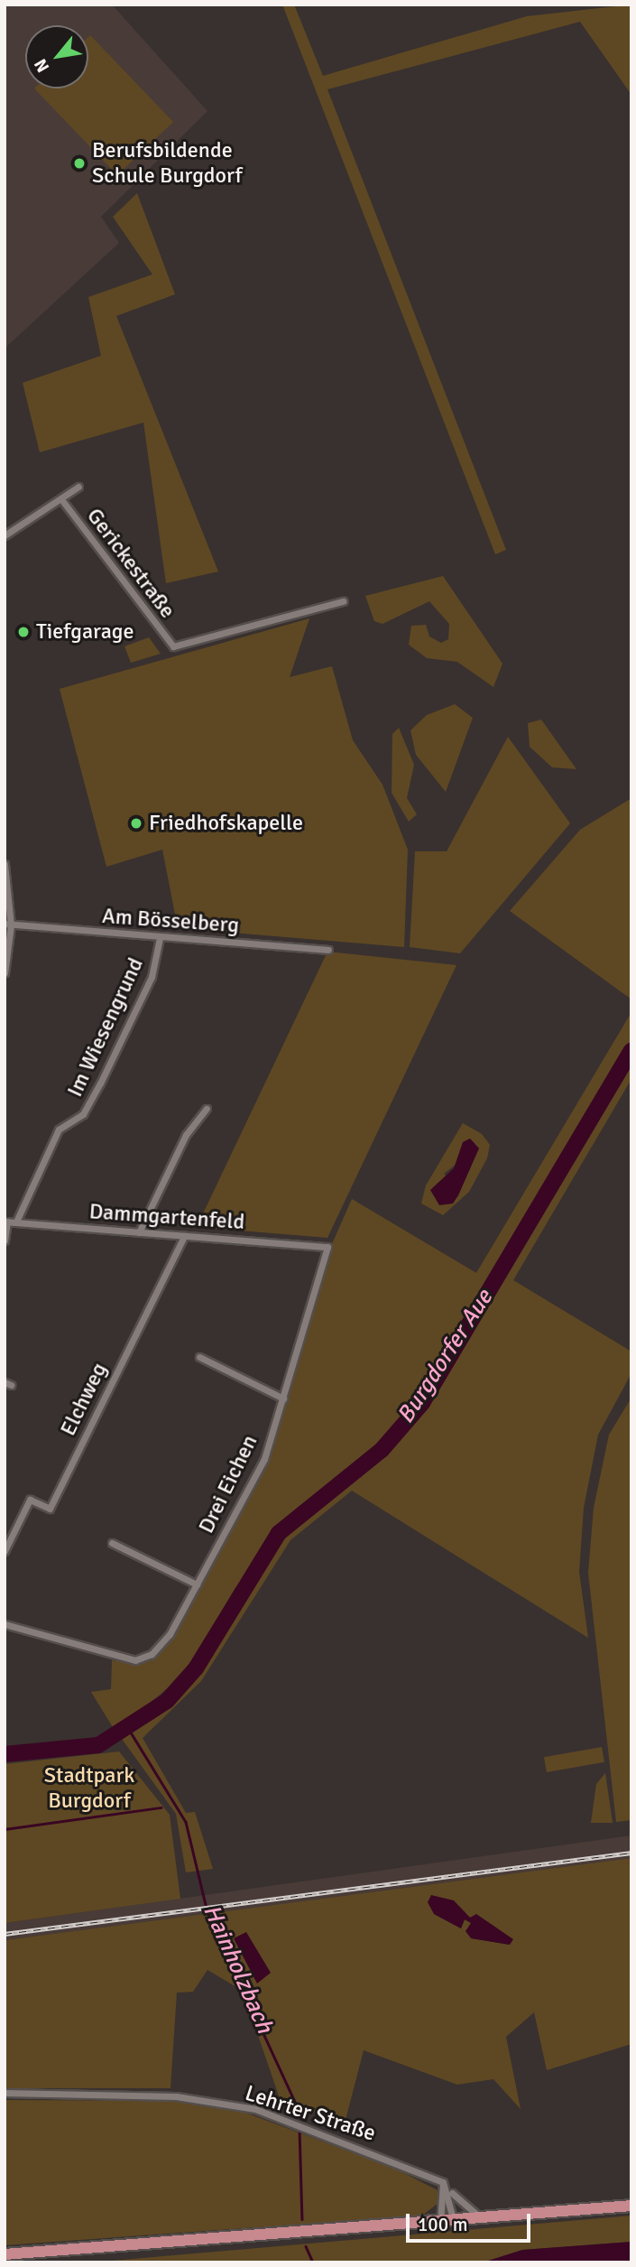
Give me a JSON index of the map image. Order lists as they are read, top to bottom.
{
  "streets": {
    "street": [
      "Gerickestraße",
      "Am Bösselberg",
      "Im Wiesengrund",
      "Dammgartenfeld",
      "Elchweg",
      "Drei Eichen",
      "Lehrter Straße"
    ]
  },
  "crossings": [
    ["Am Bösselberg", "Im Wiesengrund"],
    ["Im Wiesengrund", "Dammgartenfeld"],
    ["Dammgartenfeld", "Elchweg"],
    ["Dammgartenfeld", "Drei Eichen"]
  ],
  "water": ["Burgdorfer Aue", "Hainholzbach"],
  "parks": ["Stadtpark Burgdorf"],
  "places": ["Berufsbildende Schule Burgdorf", "Tiefgarage", "Friedhofskapelle"],
  "scale_bar": "100 m",
  "north": "bottom left"
}
